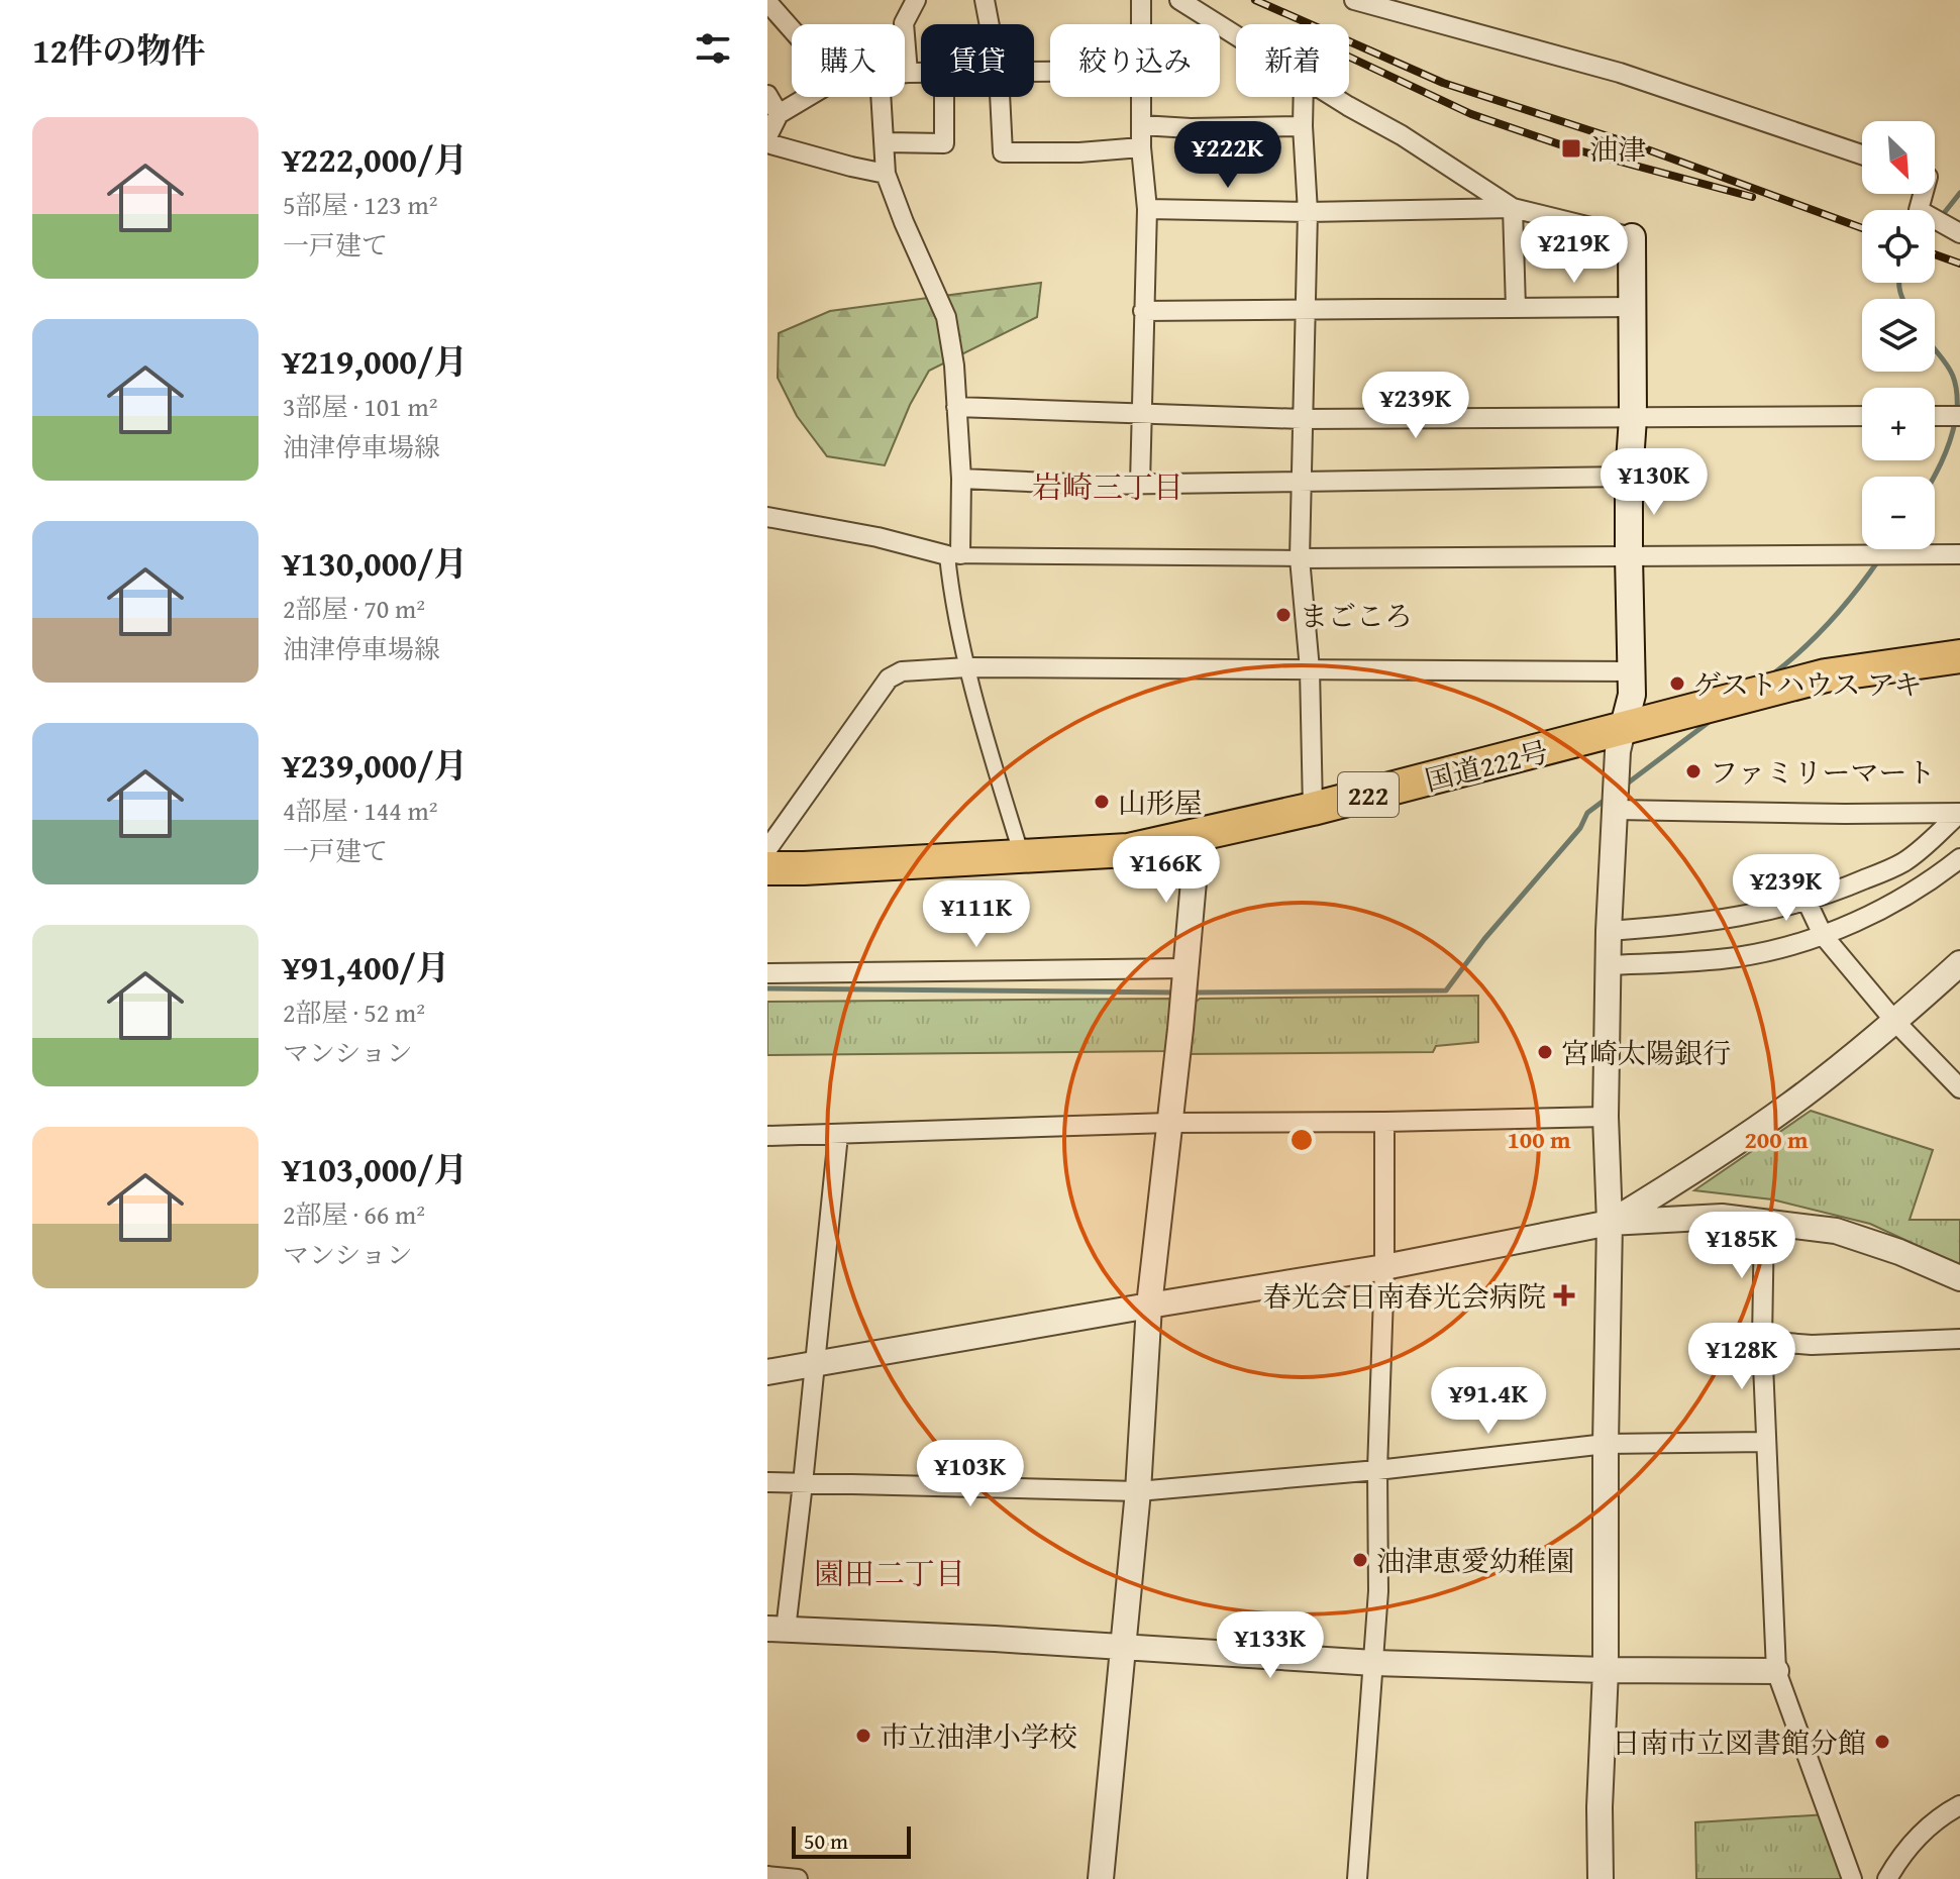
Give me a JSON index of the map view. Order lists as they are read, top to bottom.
{
  "streets": {
    "highway": ["国道222号", "222"]
  },
  "districts": ["岩崎三丁目", "園田二丁目"],
  "places": {
    "transit": ["油津"],
    "other": [
      "まごころ",
      "ゲストハウス アキ",
      "ファミリーマート",
      "山形屋",
      "宮崎太陽銀行",
      "油津恵愛幼稚園",
      "市立油津小学校",
      "日南市立図書館分館"
    ],
    "health": ["春光会日南春光会病院"]
  },
  "scale_bar": "50 m",
  "north": "bottom right",
  "page": {
    "heading": "12件の物件",
    "chip": [
      "購入",
      "賃貸",
      "絞り込み",
      "新着"
    ],
    "list": [
      {
        "name": "¥222,000/月",
        "note": "5部屋 · 123 m² · 一戸建て"
      },
      {
        "name": "¥219,000/月",
        "note": "3部屋 · 101 m² · 油津停車場線"
      },
      {
        "name": "¥130,000/月",
        "note": "2部屋 · 70 m² · 油津停車場線"
      },
      {
        "name": "¥239,000/月",
        "note": "4部屋 · 144 m² · 一戸建て"
      },
      {
        "name": "¥91,400/月",
        "note": "2部屋 · 52 m² · マンション"
      },
      {
        "name": "¥103,000/月",
        "note": "2部屋 · 66 m² · マンション"
      }
    ],
    "map_buttons": ["+", "−"],
    "price": [
      "¥222K",
      "¥219K",
      "¥239K",
      "¥130K",
      "¥166K",
      "¥239K",
      "¥111K",
      "¥185K",
      "¥128K",
      "¥91.4K",
      "¥103K",
      "¥133K"
    ],
    "scale": "50 m"
  },
  "rings": ["100 m", "200 m"]
}
